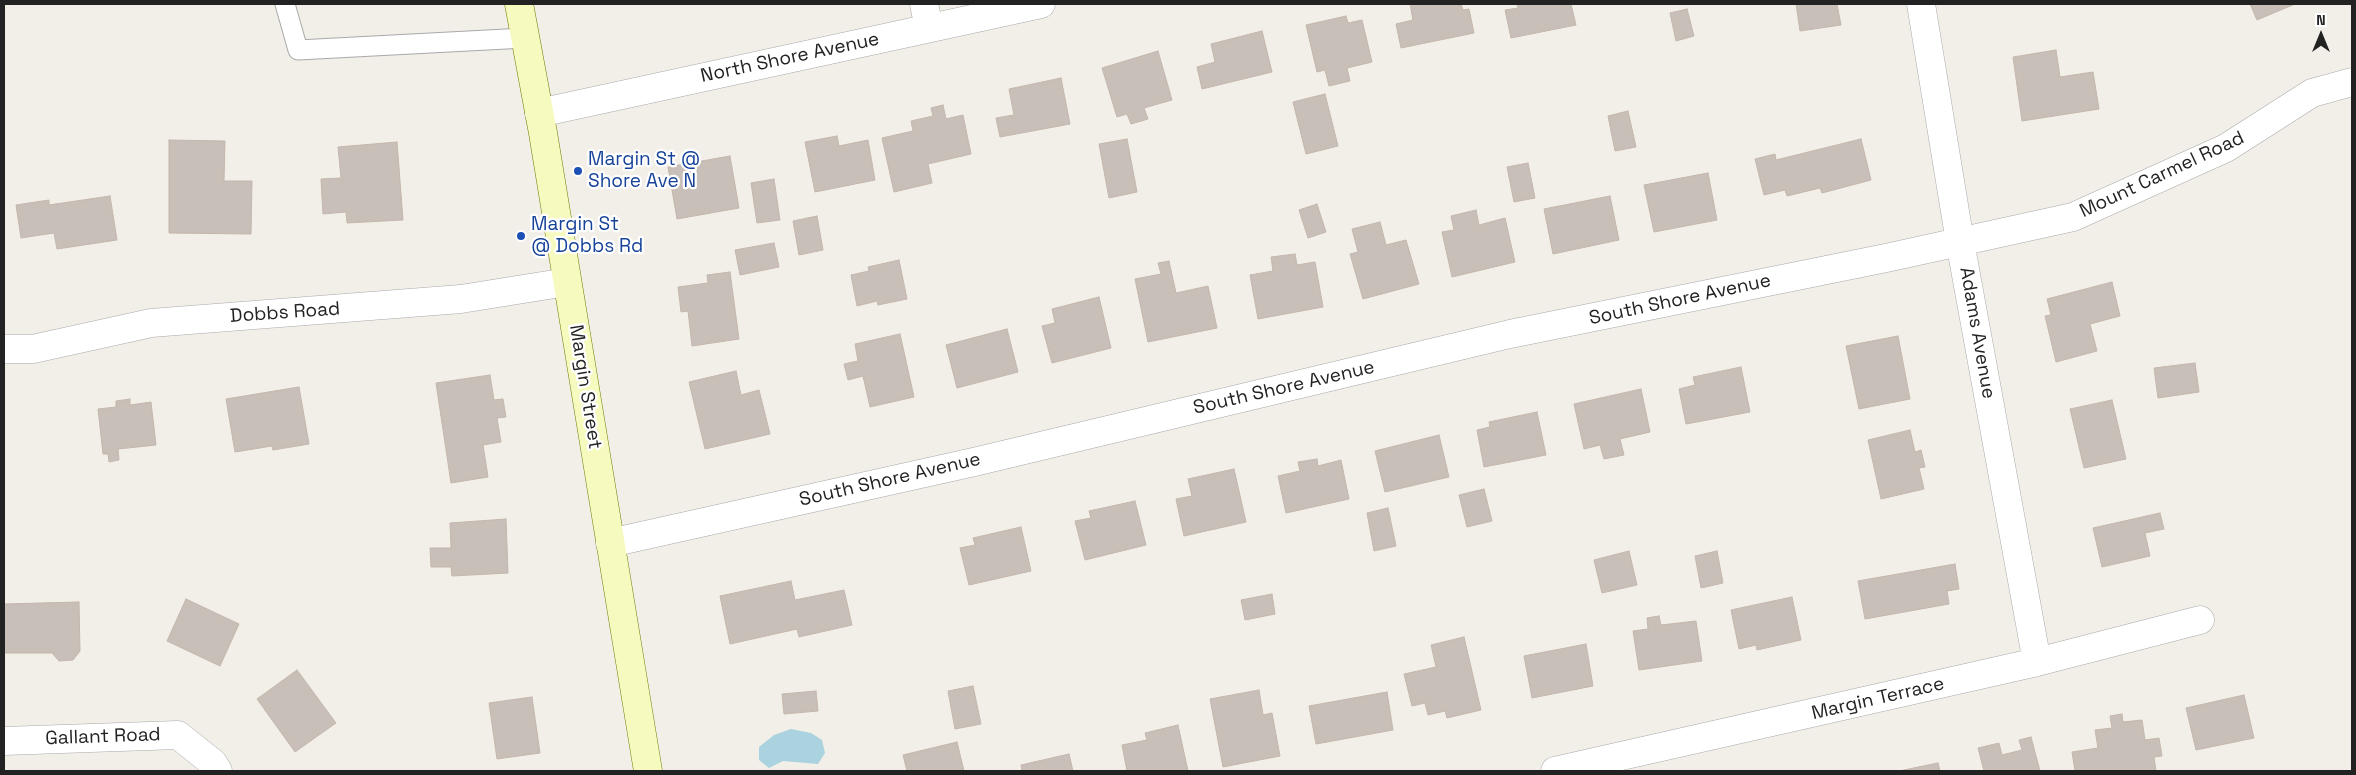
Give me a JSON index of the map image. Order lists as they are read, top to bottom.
{
  "streets": {
    "main road": ["Margin Street"],
    "street": [
      "North Shore Avenue",
      "Mount Carmel Road",
      "South Shore Avenue",
      "Dobbs Road",
      "Adams Avenue",
      "Margin Terrace",
      "Gallant Road"
    ]
  },
  "crossings": [
    ["North Shore Avenue", "Margin Street"],
    ["Mount Carmel Road", "South Shore Avenue"],
    ["Mount Carmel Road", "Adams Avenue"],
    ["South Shore Avenue", "Adams Avenue"],
    ["South Shore Avenue", "Margin Street"],
    ["Dobbs Road", "Margin Street"],
    ["Adams Avenue", "Margin Terrace"]
  ],
  "places": ["Margin St @ Shore Ave N", "Margin St @ Dobbs Rd"],
  "north": "top"
}
